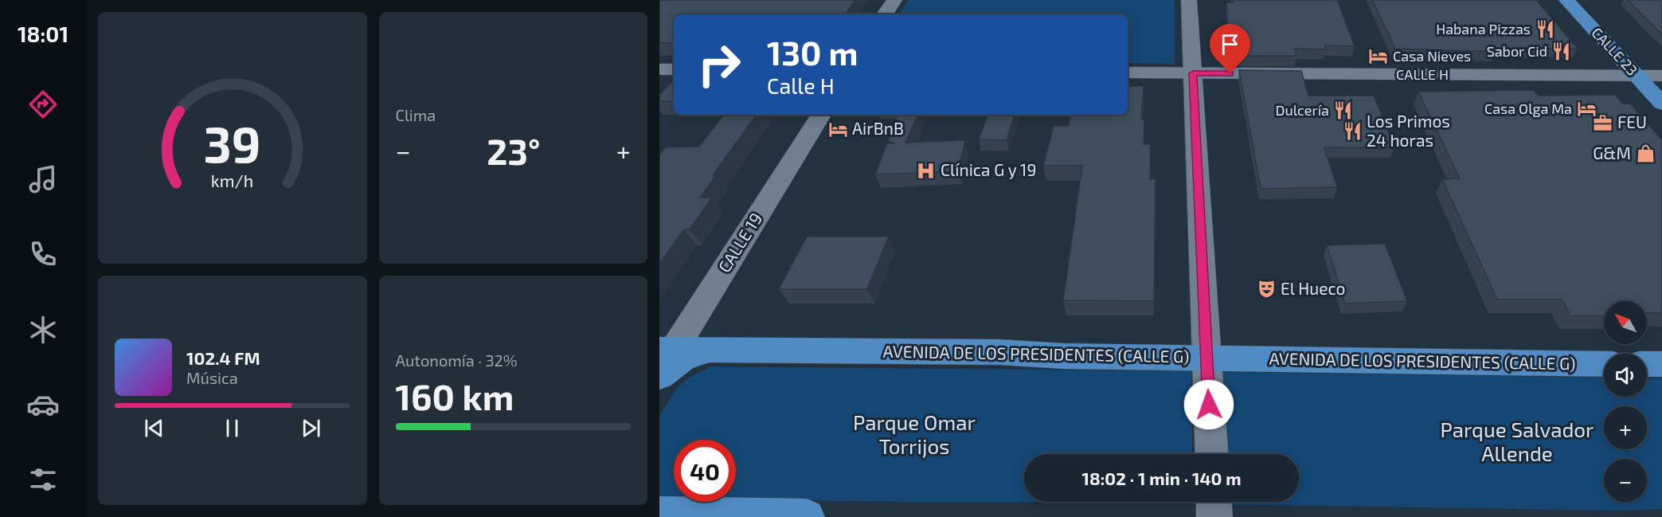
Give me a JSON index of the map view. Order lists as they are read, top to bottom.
{
  "streets": {
    "main road": ["CALLE 23", "AVENIDA DE LOS PRESIDENTES (CALLE G)"],
    "street": ["CALLE H", "CALLE 19"]
  },
  "crossings": [
    ["CALLE 23", "CALLE H"],
    ["CALLE 19", "AVENIDA DE LOS PRESIDENTES (CALLE G)"]
  ],
  "parks": ["Parque Omar Torrijos", "Parque Salvador Allende"],
  "places": {
    "restaurant": [
      "Habana Pizzas",
      "Sabor Cid",
      "Dulcería",
      "Los Primos 24 horas"
    ],
    "hotel": ["Casa Nieves", "Casa Olga Ma", "AirBnB"],
    "office": ["FEU"],
    "shop": ["G&M"],
    "hospital": ["Clínica G y 19"],
    "theatre": ["El Hueco"]
  },
  "north": "top left",
  "page": {
    "tabs": "18:01",
    "tile": [
      "Clima",
      ["Autonomía · 32%", "160 km"]
    ],
    "turn": ["130 m", "Calle H"],
    "heat": ["−", "23°", "+"],
    "map_buttons": ["+", "−"],
    "song": ["102.4 FM", "Música"],
    "limit": "40",
    "trip": "18:02 · 1 min · 140 m",
    "gauge": ["39", "km/h"]
  }
}
